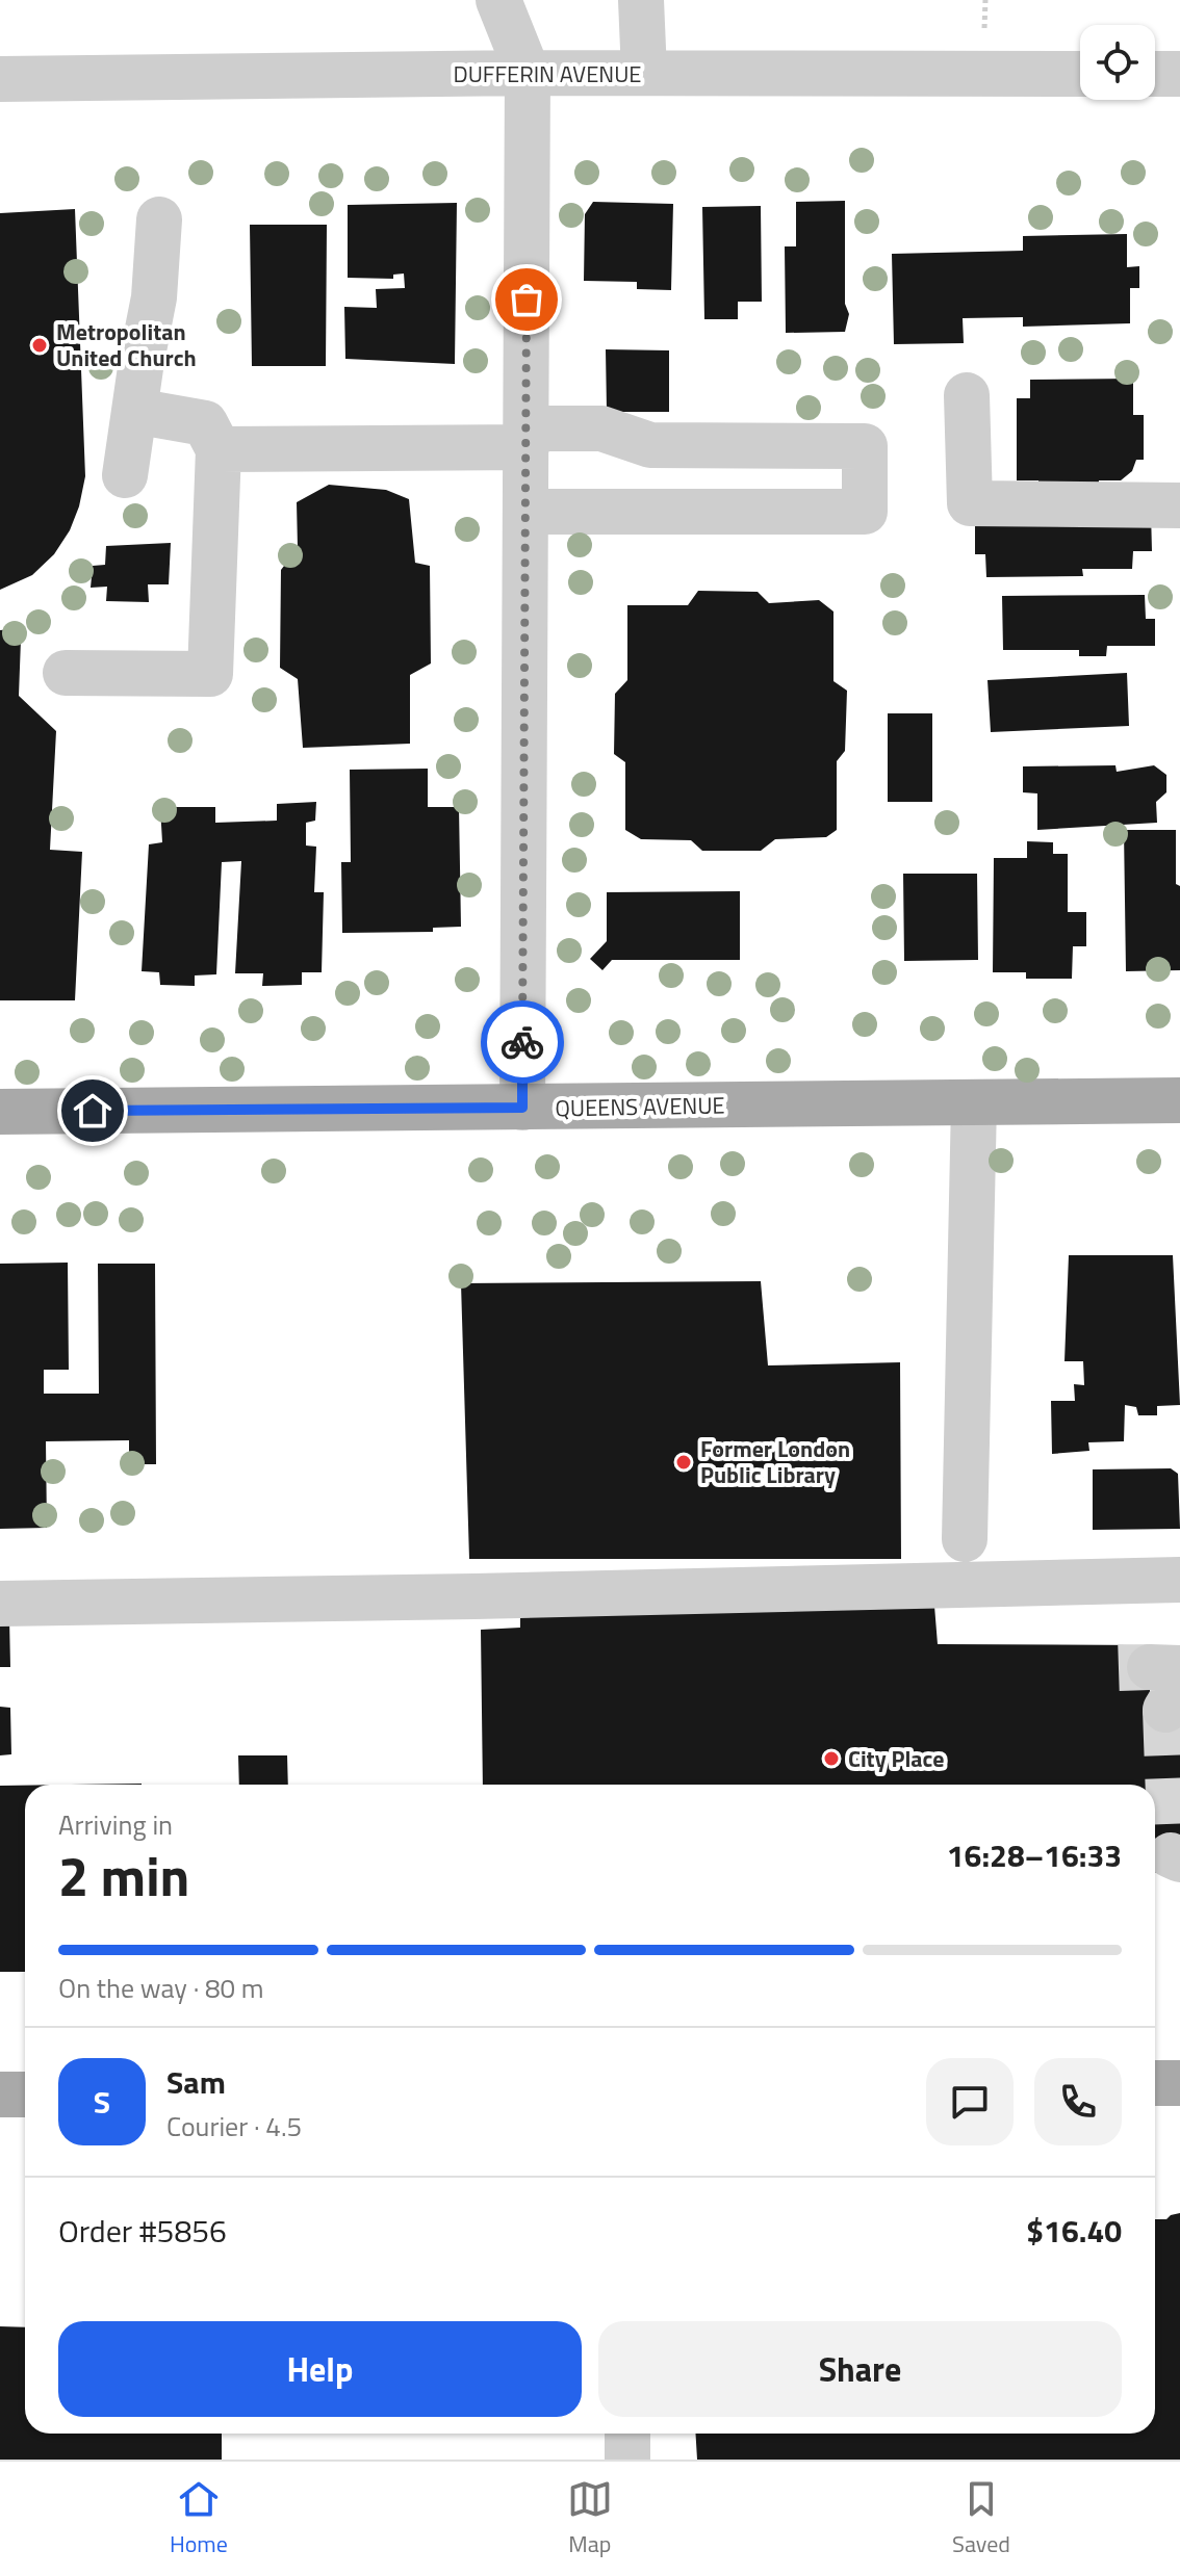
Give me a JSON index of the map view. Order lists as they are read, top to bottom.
{
  "streets": {
    "main road": ["QUEENS AVENUE"],
    "street": ["DUFFERIN AVENUE"]
  },
  "places": ["Metropolitan United Church", "Former London Public Library", "City Place"],
  "page": {
    "heading": ["2 min", "Arriving in", "16:28–16:33"],
    "panel": [
      "Sam",
      "Courier · 4.5",
      "Order #5856",
      "$16.40"
    ],
    "bar": "On the way · 80 m",
    "round": "S",
    "buttons": ["Help", "Share"],
    "tabs": ["Home", "Map", "Saved"]
  }
}
